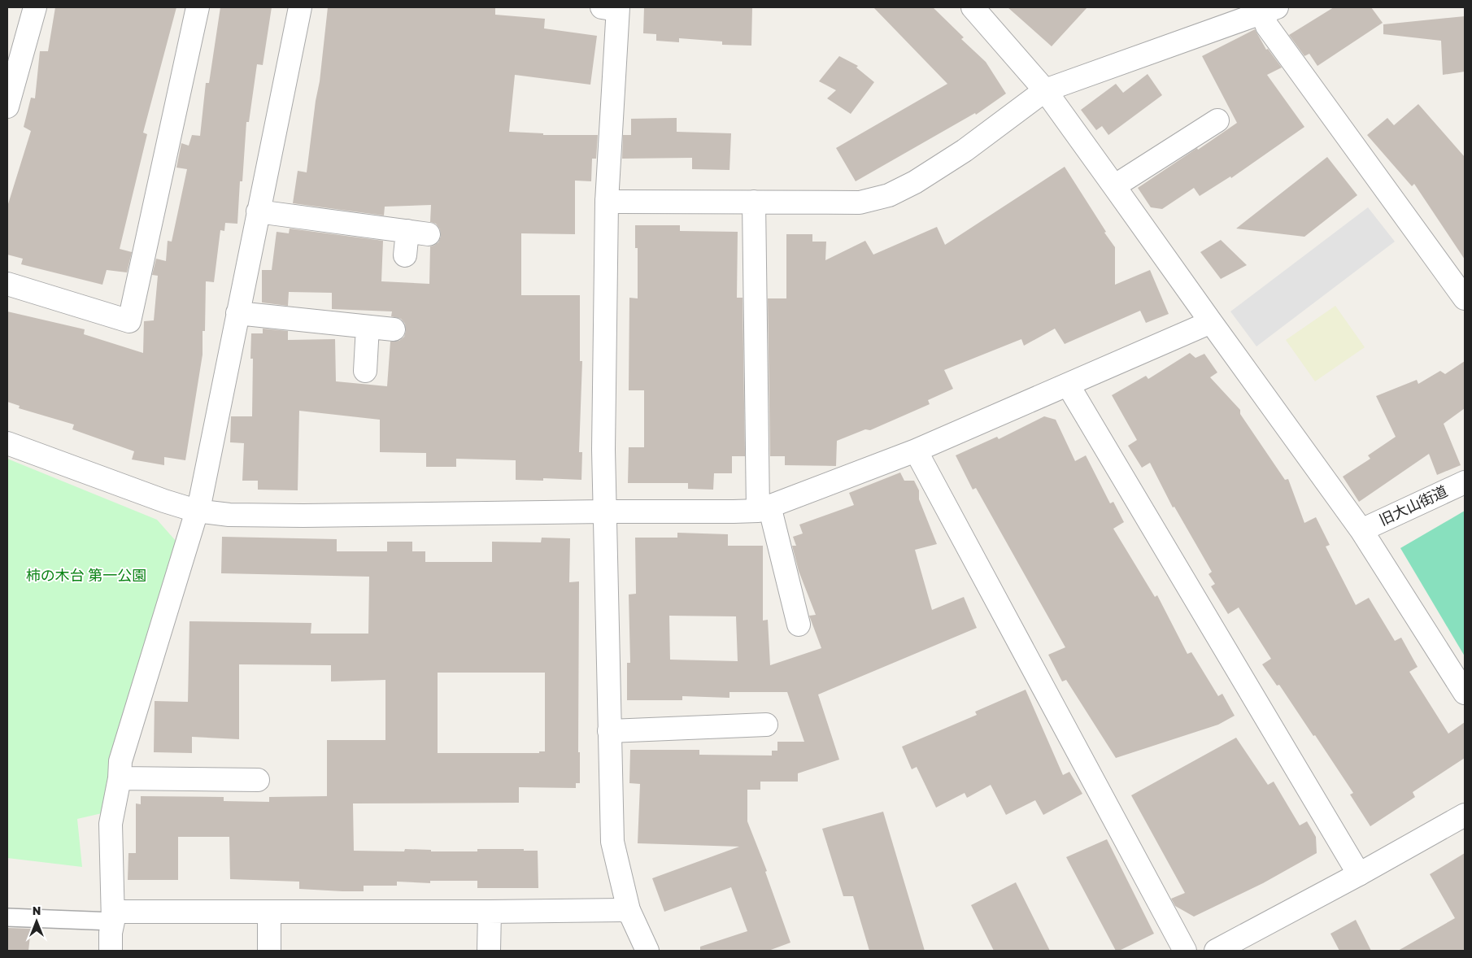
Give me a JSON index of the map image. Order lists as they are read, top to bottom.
{
  "streets": {
    "street": ["旧大山街道"]
  },
  "parks": ["柿の木台 第一公園"],
  "north": "top"
}
